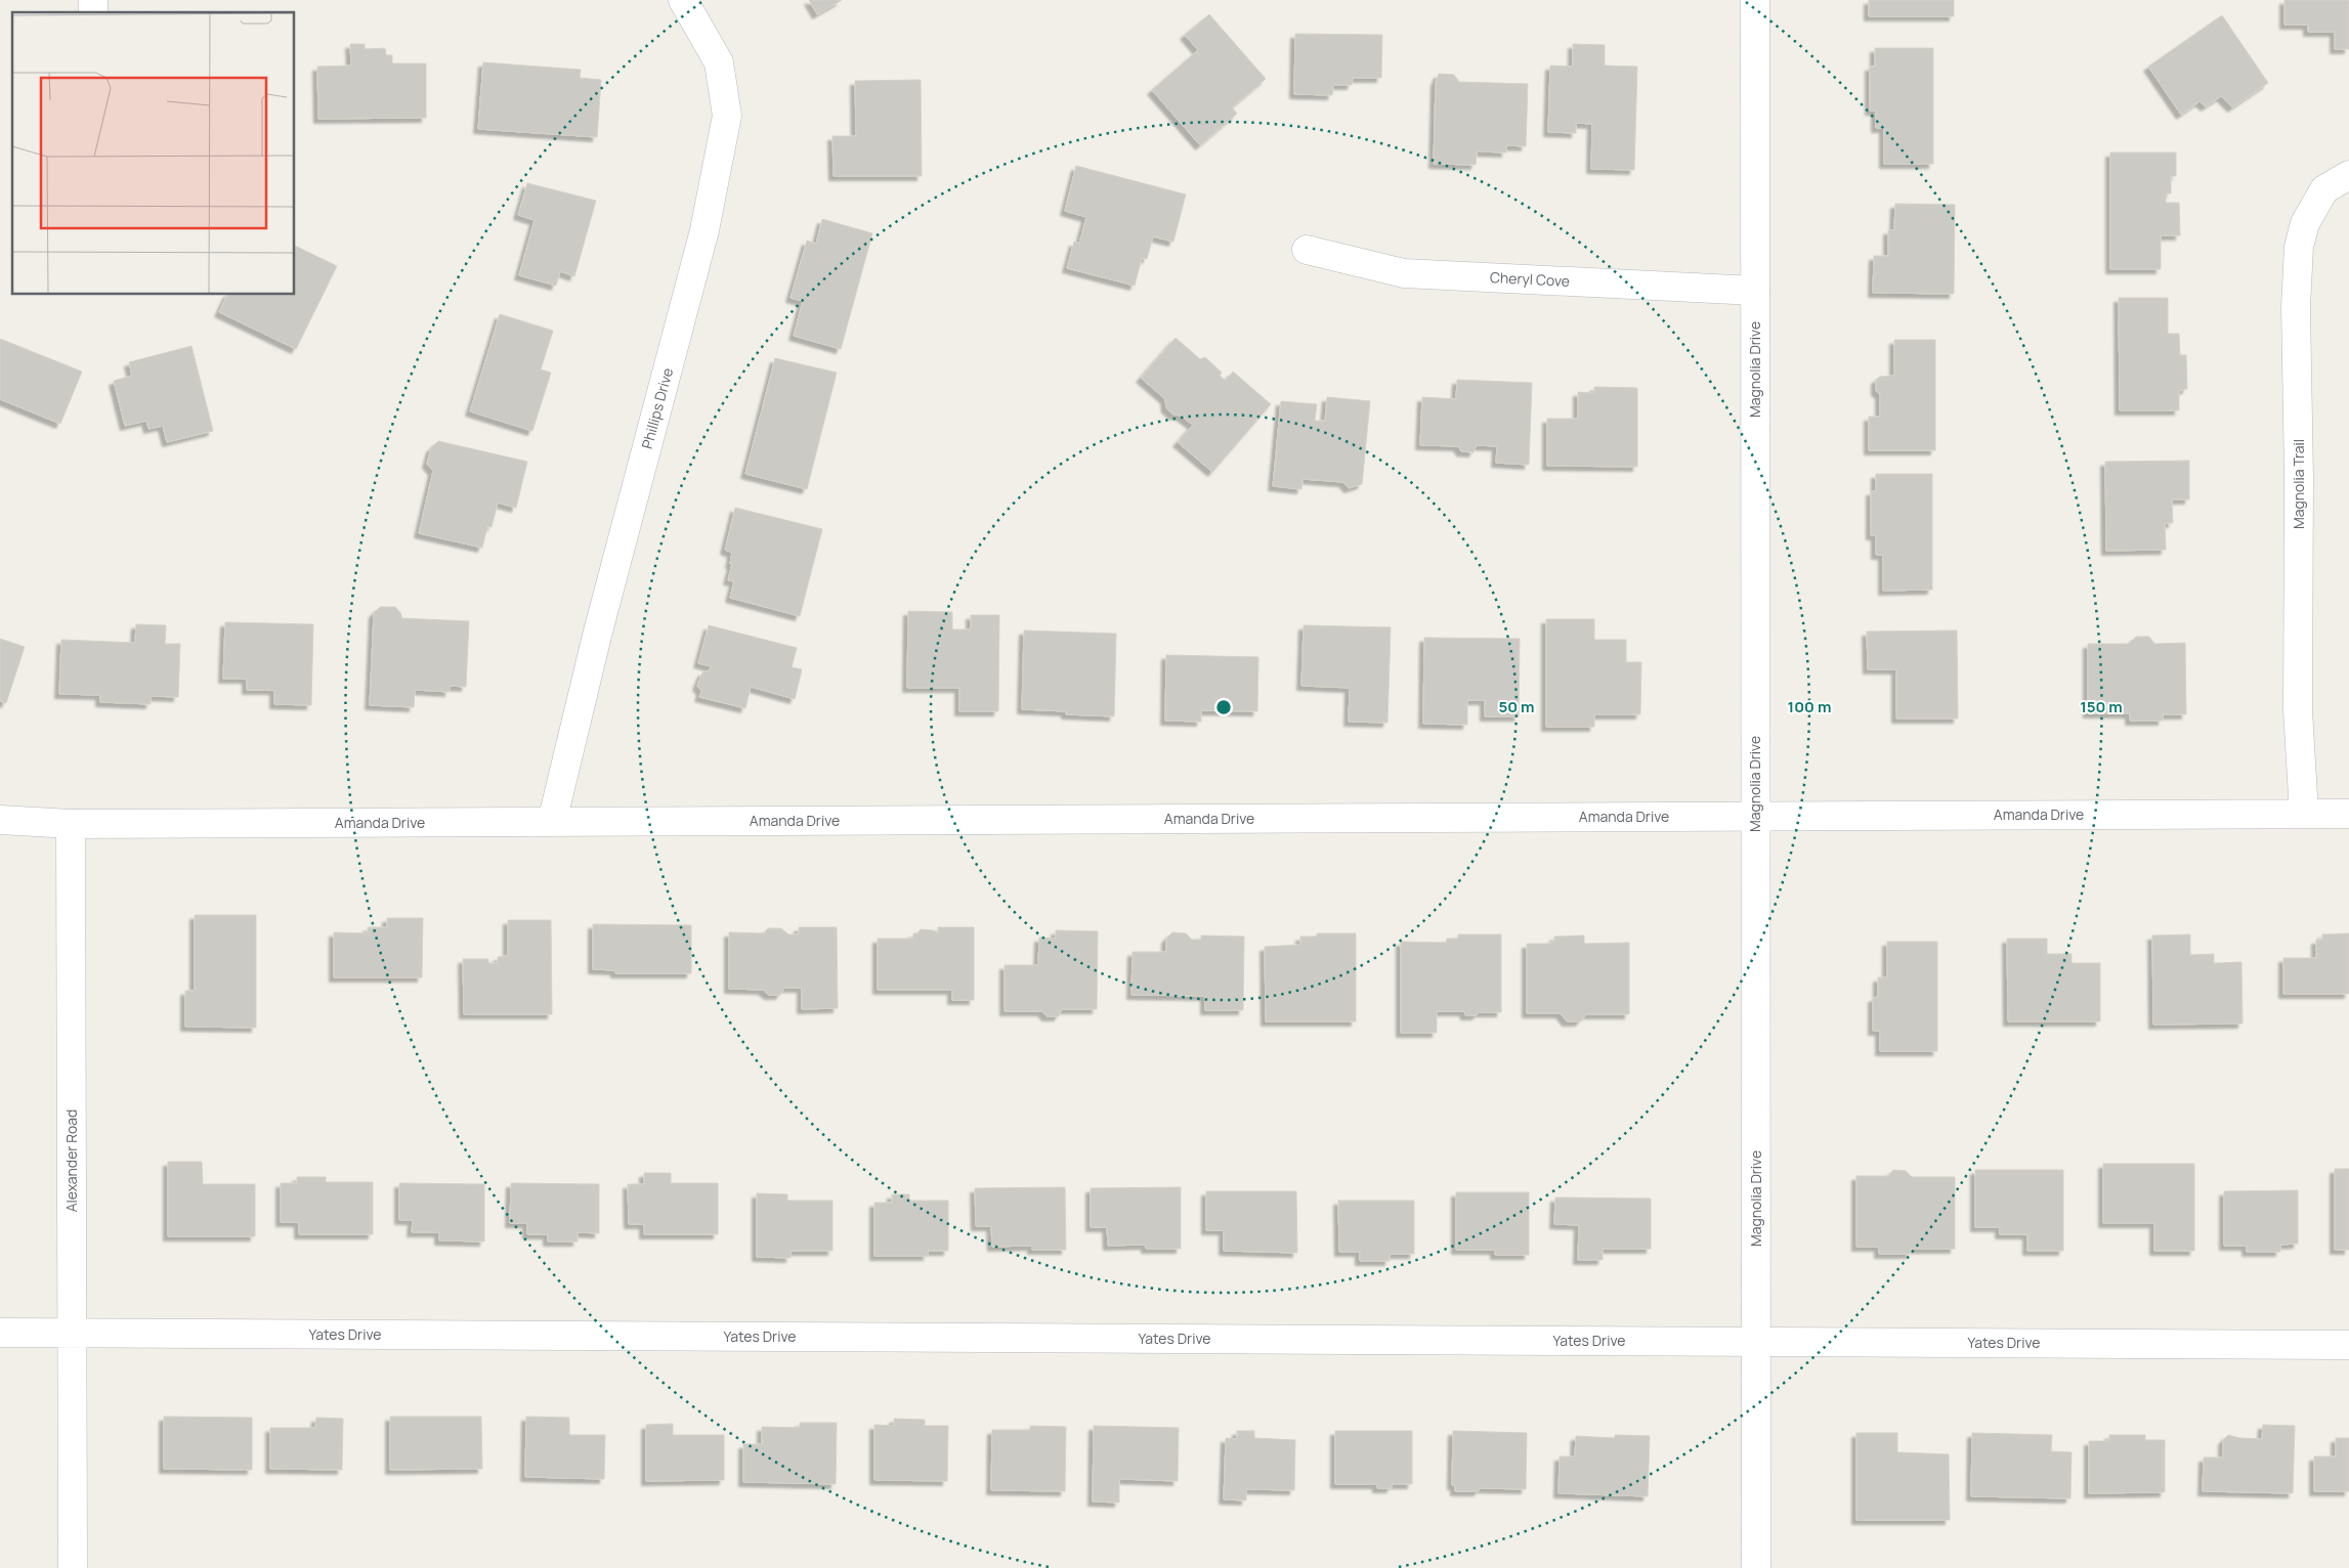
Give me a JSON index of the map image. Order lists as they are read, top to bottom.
{
  "streets": {
    "street": [
      "Cheryl Cove",
      "Magnolia Drive",
      "Phillips Drive",
      "Magnolia Trail",
      "Amanda Drive",
      "Alexander Road",
      "Yates Drive"
    ]
  },
  "crossings": [
    ["Cheryl Cove", "Magnolia Drive"],
    ["Magnolia Drive", "Amanda Drive"],
    ["Magnolia Drive", "Yates Drive"],
    ["Phillips Drive", "Amanda Drive"],
    ["Magnolia Trail", "Amanda Drive"],
    ["Amanda Drive", "Alexander Road"],
    ["Alexander Road", "Yates Drive"]
  ],
  "rings": ["50 m", "100 m", "150 m"]
}
